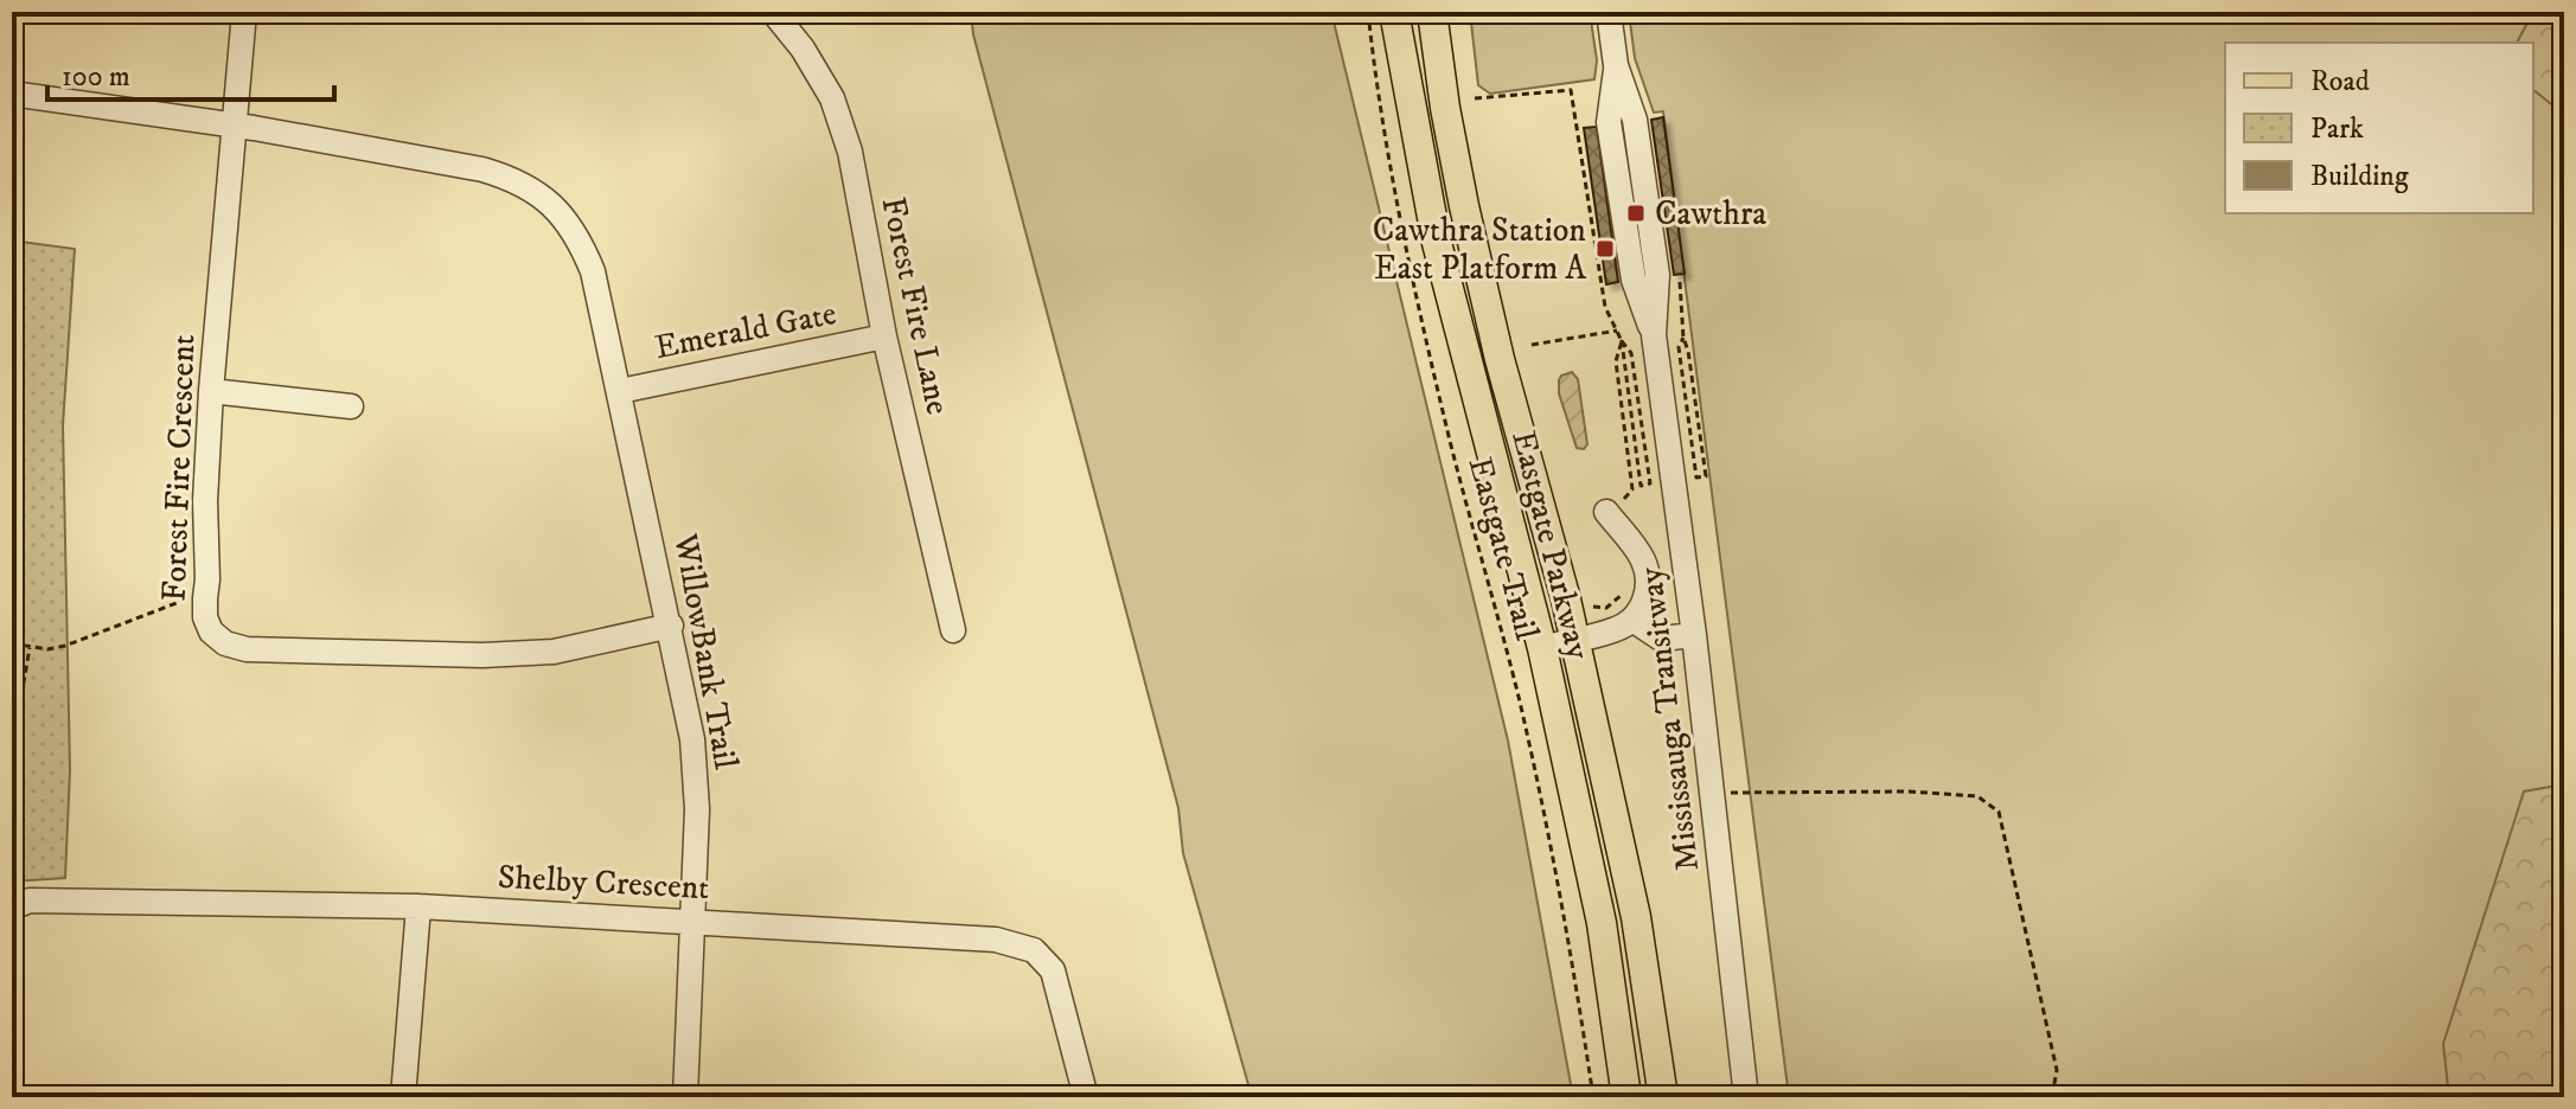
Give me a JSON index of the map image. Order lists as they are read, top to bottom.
{
  "streets": {
    "main road": ["Eastgate Parkway"],
    "street": [
      "Forest Fire Lane",
      "Emerald Gate",
      "Forest Fire Crescent",
      "WillowBank Trail",
      "Mississauga Transitway",
      "Shelby Crescent"
    ],
    "path": ["Eastgate Trail"]
  },
  "crossings": [
    ["Forest Fire Lane", "Emerald Gate"],
    ["Emerald Gate", "WillowBank Trail"],
    ["Forest Fire Crescent", "WillowBank Trail"],
    ["WillowBank Trail", "Shelby Crescent"]
  ],
  "places": {
    "transit": ["Cawthra", "Cawthra Station East Platform A"]
  },
  "legend": ["Road", "Park", "Building"],
  "scale_bar": "100 m"
}
